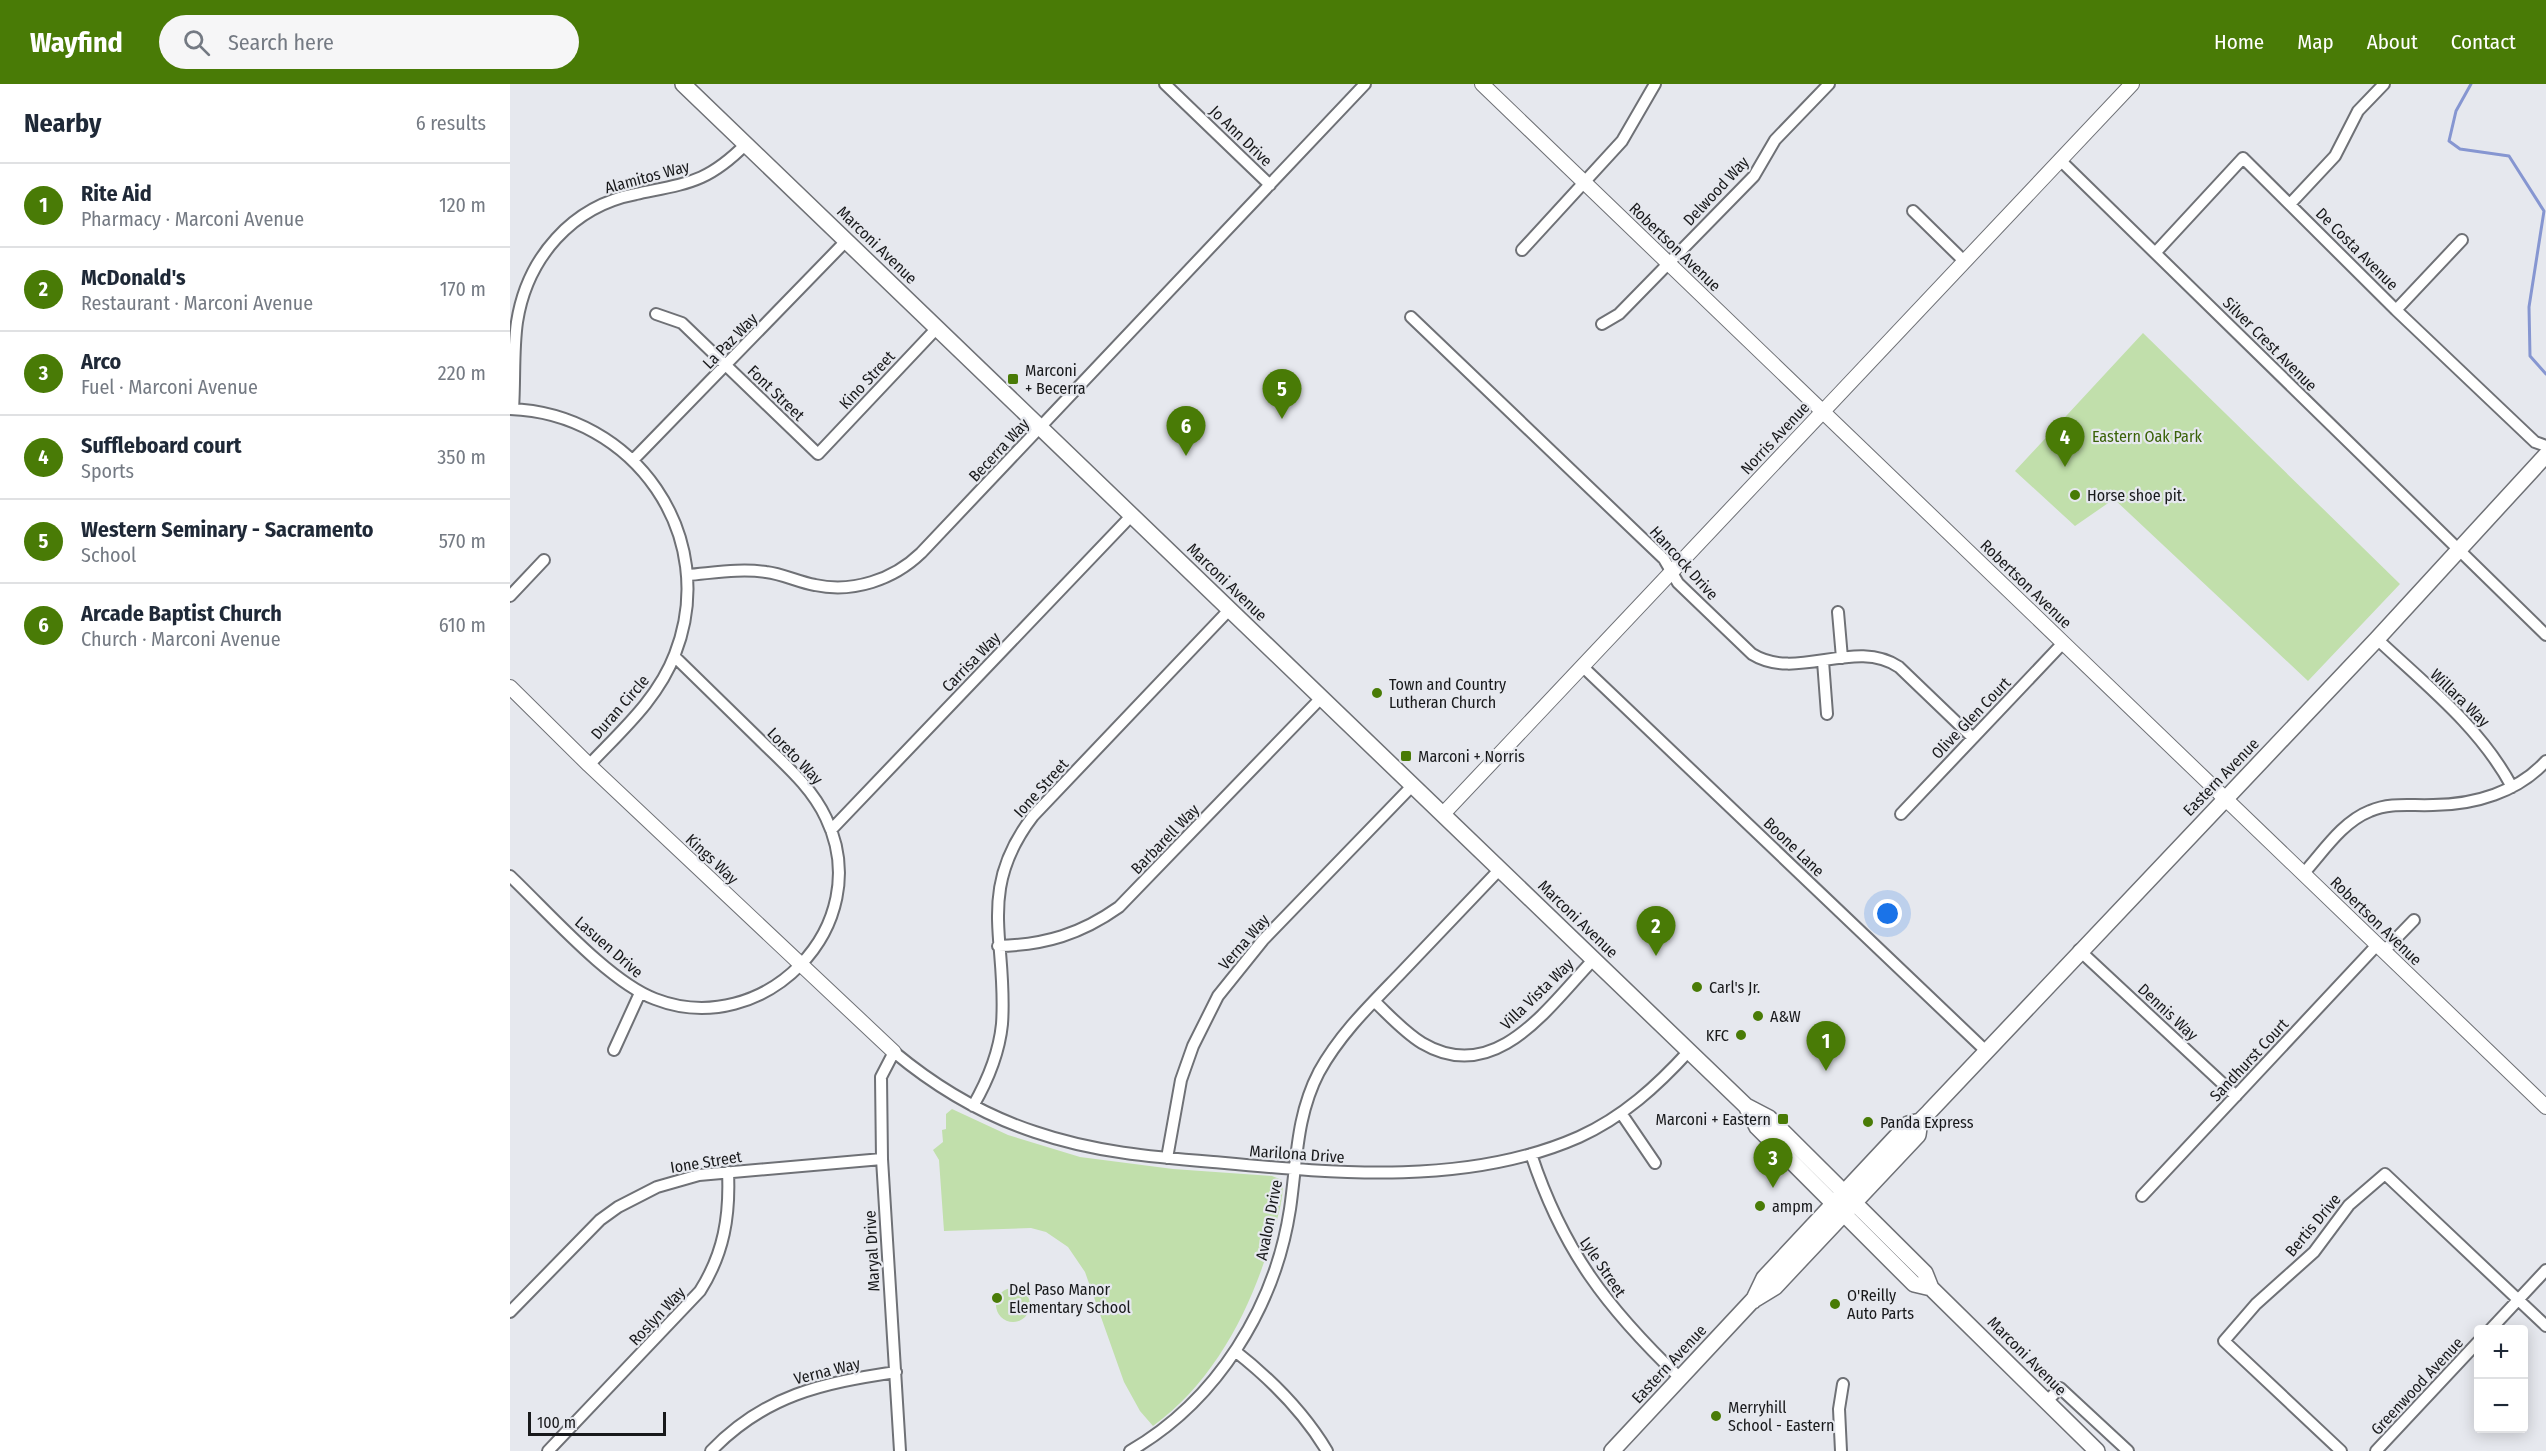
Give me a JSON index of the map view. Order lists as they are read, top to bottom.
{
  "streets": {
    "main road": ["Marconi Avenue", "Eastern Avenue"],
    "street": [
      "Jo Ann Drive",
      "Alamitos Way",
      "Delwood Way",
      "Robertson Avenue",
      "De Costa Avenue",
      "La Paz Way",
      "Silver Crest Avenue",
      "Kino Street",
      "Font Street",
      "Norris Avenue",
      "Becerra Way",
      "Hancock Drive",
      "Carrisa Way",
      "Willara Way",
      "Duran Circle",
      "Olive Glen Court",
      "Loreto Way",
      "Ione Street",
      "Barbarell Way",
      "Boone Lane",
      "Kings Way",
      "Verna Way",
      "Lasuen Drive",
      "Villa Vista Way",
      "Dennis Way",
      "Sandhurst Court",
      "Marilona Drive",
      "Avalon Drive",
      "Bertis Drive",
      "Maryal Drive",
      "Lyle Street",
      "Roslyn Way",
      "Greenwood Avenue"
    ]
  },
  "crossings": [
    ["Jo Ann Drive", "Becerra Way"],
    ["Alamitos Way", "Marconi Avenue"],
    ["Alamitos Way", "Duran Circle"],
    ["Delwood Way", "Robertson Avenue"],
    ["Marconi Avenue", "La Paz Way"],
    ["Marconi Avenue", "Kino Street"],
    ["Marconi Avenue", "Norris Avenue"],
    ["Marconi Avenue", "Becerra Way"],
    ["Marconi Avenue", "Carrisa Way"],
    ["Marconi Avenue", "Eastern Avenue"],
    ["Marconi Avenue", "Ione Street"],
    ["Marconi Avenue", "Barbarell Way"],
    ["Marconi Avenue", "Verna Way"],
    ["Marconi Avenue", "Villa Vista Way"],
    ["Marconi Avenue", "Marilona Drive"],
    ["Marconi Avenue", "Avalon Drive"],
    ["Robertson Avenue", "Norris Avenue"],
    ["Robertson Avenue", "Olive Glen Court"],
    ["Robertson Avenue", "Eastern Avenue"],
    ["Robertson Avenue", "Sandhurst Court"],
    ["De Costa Avenue", "Silver Crest Avenue"],
    ["La Paz Way", "Font Street"],
    ["La Paz Way", "Duran Circle"],
    ["Silver Crest Avenue", "Norris Avenue"],
    ["Silver Crest Avenue", "Eastern Avenue"],
    ["Kino Street", "Font Street"],
    ["Norris Avenue", "Hancock Drive"],
    ["Norris Avenue", "Boone Lane"],
    ["Becerra Way", "Duran Circle"],
    ["Hancock Drive", "Olive Glen Court"],
    ["Carrisa Way", "Loreto Way"],
    ["Willara Way", "Eastern Avenue"],
    ["Duran Circle", "Loreto Way"],
    ["Duran Circle", "Kings Way"],
    ["Loreto Way", "Kings Way"],
    ["Loreto Way", "Lasuen Drive"],
    ["Eastern Avenue", "Boone Lane"],
    ["Eastern Avenue", "Dennis Way"],
    ["Eastern Avenue", "Lyle Street"],
    ["Ione Street", "Barbarell Way"],
    ["Ione Street", "Marilona Drive"],
    ["Ione Street", "Maryal Drive"],
    ["Ione Street", "Roslyn Way"],
    ["Kings Way", "Lasuen Drive"],
    ["Kings Way", "Marilona Drive"],
    ["Kings Way", "Maryal Drive"],
    ["Verna Way", "Marilona Drive"],
    ["Verna Way", "Maryal Drive"],
    ["Villa Vista Way", "Avalon Drive"],
    ["Dennis Way", "Sandhurst Court"],
    ["Marilona Drive", "Avalon Drive"],
    ["Marilona Drive", "Maryal Drive"],
    ["Marilona Drive", "Lyle Street"]
  ],
  "parks": ["Eastern Oak Park"],
  "places": {
    "transit": ["Marconi + Becerra", "Marconi + Norris", "Marconi + Eastern"],
    "other": [
      "Horse shoe pit.",
      "Town and Country Lutheran Church",
      "Carl's Jr.",
      "A&W",
      "KFC",
      "Panda Express",
      "ampm",
      "Del Paso Manor Elementary School",
      "O'Reilly Auto Parts",
      "Merryhill School - Eastern"
    ]
  },
  "scale_bar": "100 m",
  "page": {
    "header": "Wayfind",
    "search": "Search here",
    "nav": [
      "Home",
      "Map",
      "About",
      "Contact"
    ],
    "heading": ["Nearby", "6 results"],
    "list": [
      {
        "mark": "1",
        "name": "Rite Aid",
        "note": "Pharmacy · Marconi Avenue",
        "value": "120 m"
      },
      {
        "mark": "2",
        "name": "McDonald's",
        "note": "Restaurant · Marconi Avenue",
        "value": "170 m"
      },
      {
        "mark": "3",
        "name": "Arco",
        "note": "Fuel · Marconi Avenue",
        "value": "220 m"
      },
      {
        "mark": "4",
        "name": "Suffleboard court",
        "note": "Sports",
        "value": "350 m"
      },
      {
        "mark": "5",
        "name": "Western Seminary - Sacramento",
        "note": "School",
        "value": "570 m"
      },
      {
        "mark": "6",
        "name": "Arcade Baptist Church",
        "note": "Church · Marconi Avenue",
        "value": "610 m"
      }
    ],
    "pins": [
      "5",
      "6",
      "4",
      "2",
      "1",
      "3"
    ],
    "map_buttons": ["+", "−"],
    "scale": "100 m"
  }
}
